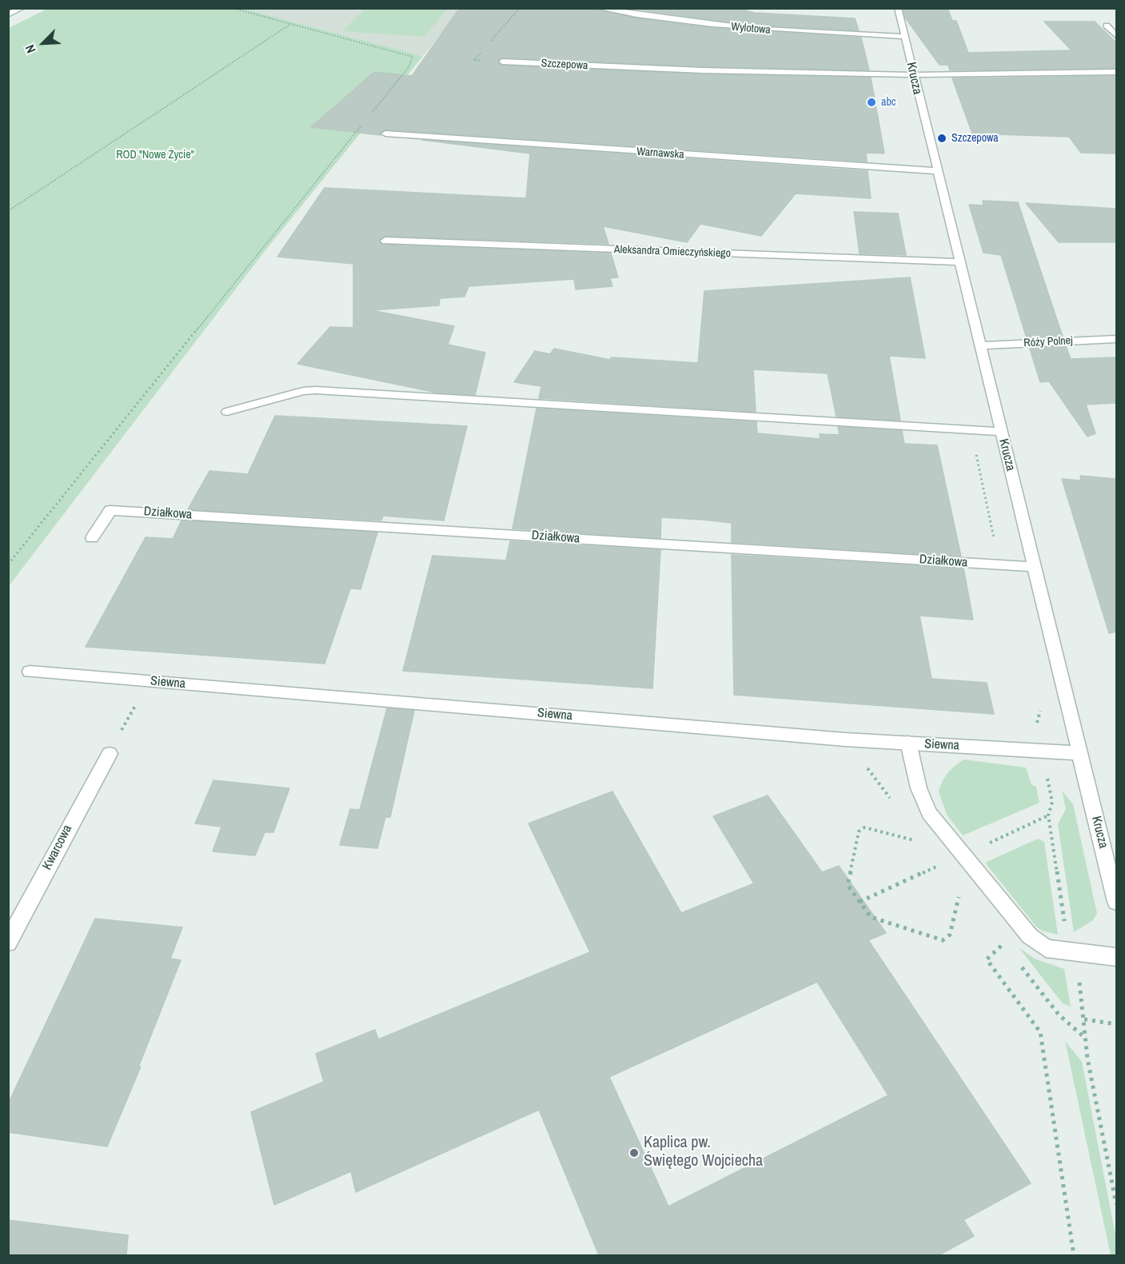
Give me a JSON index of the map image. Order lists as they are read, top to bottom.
{
  "streets": {
    "street": [
      "Wylotowa",
      "Szczepowa",
      "Krucza",
      "Warnawska",
      "Aleksandra Omieczyńskiego",
      "Róży Polnej",
      "Działkowa",
      "Siewna",
      "Kwarcowa"
    ]
  },
  "crossings": [
    ["Wylotowa", "Krucza"],
    ["Szczepowa", "Krucza"],
    ["Krucza", "Warnawska"],
    ["Krucza", "Aleksandra Omieczyńskiego"],
    ["Krucza", "Róży Polnej"],
    ["Krucza", "Działkowa"],
    ["Krucza", "Siewna"]
  ],
  "parks": ["ROD \"Nowe Życie\""],
  "places": ["abc", "Szczepowa", "Kaplica pw. Świętego Wojciecha"],
  "north": "bottom left"
}
